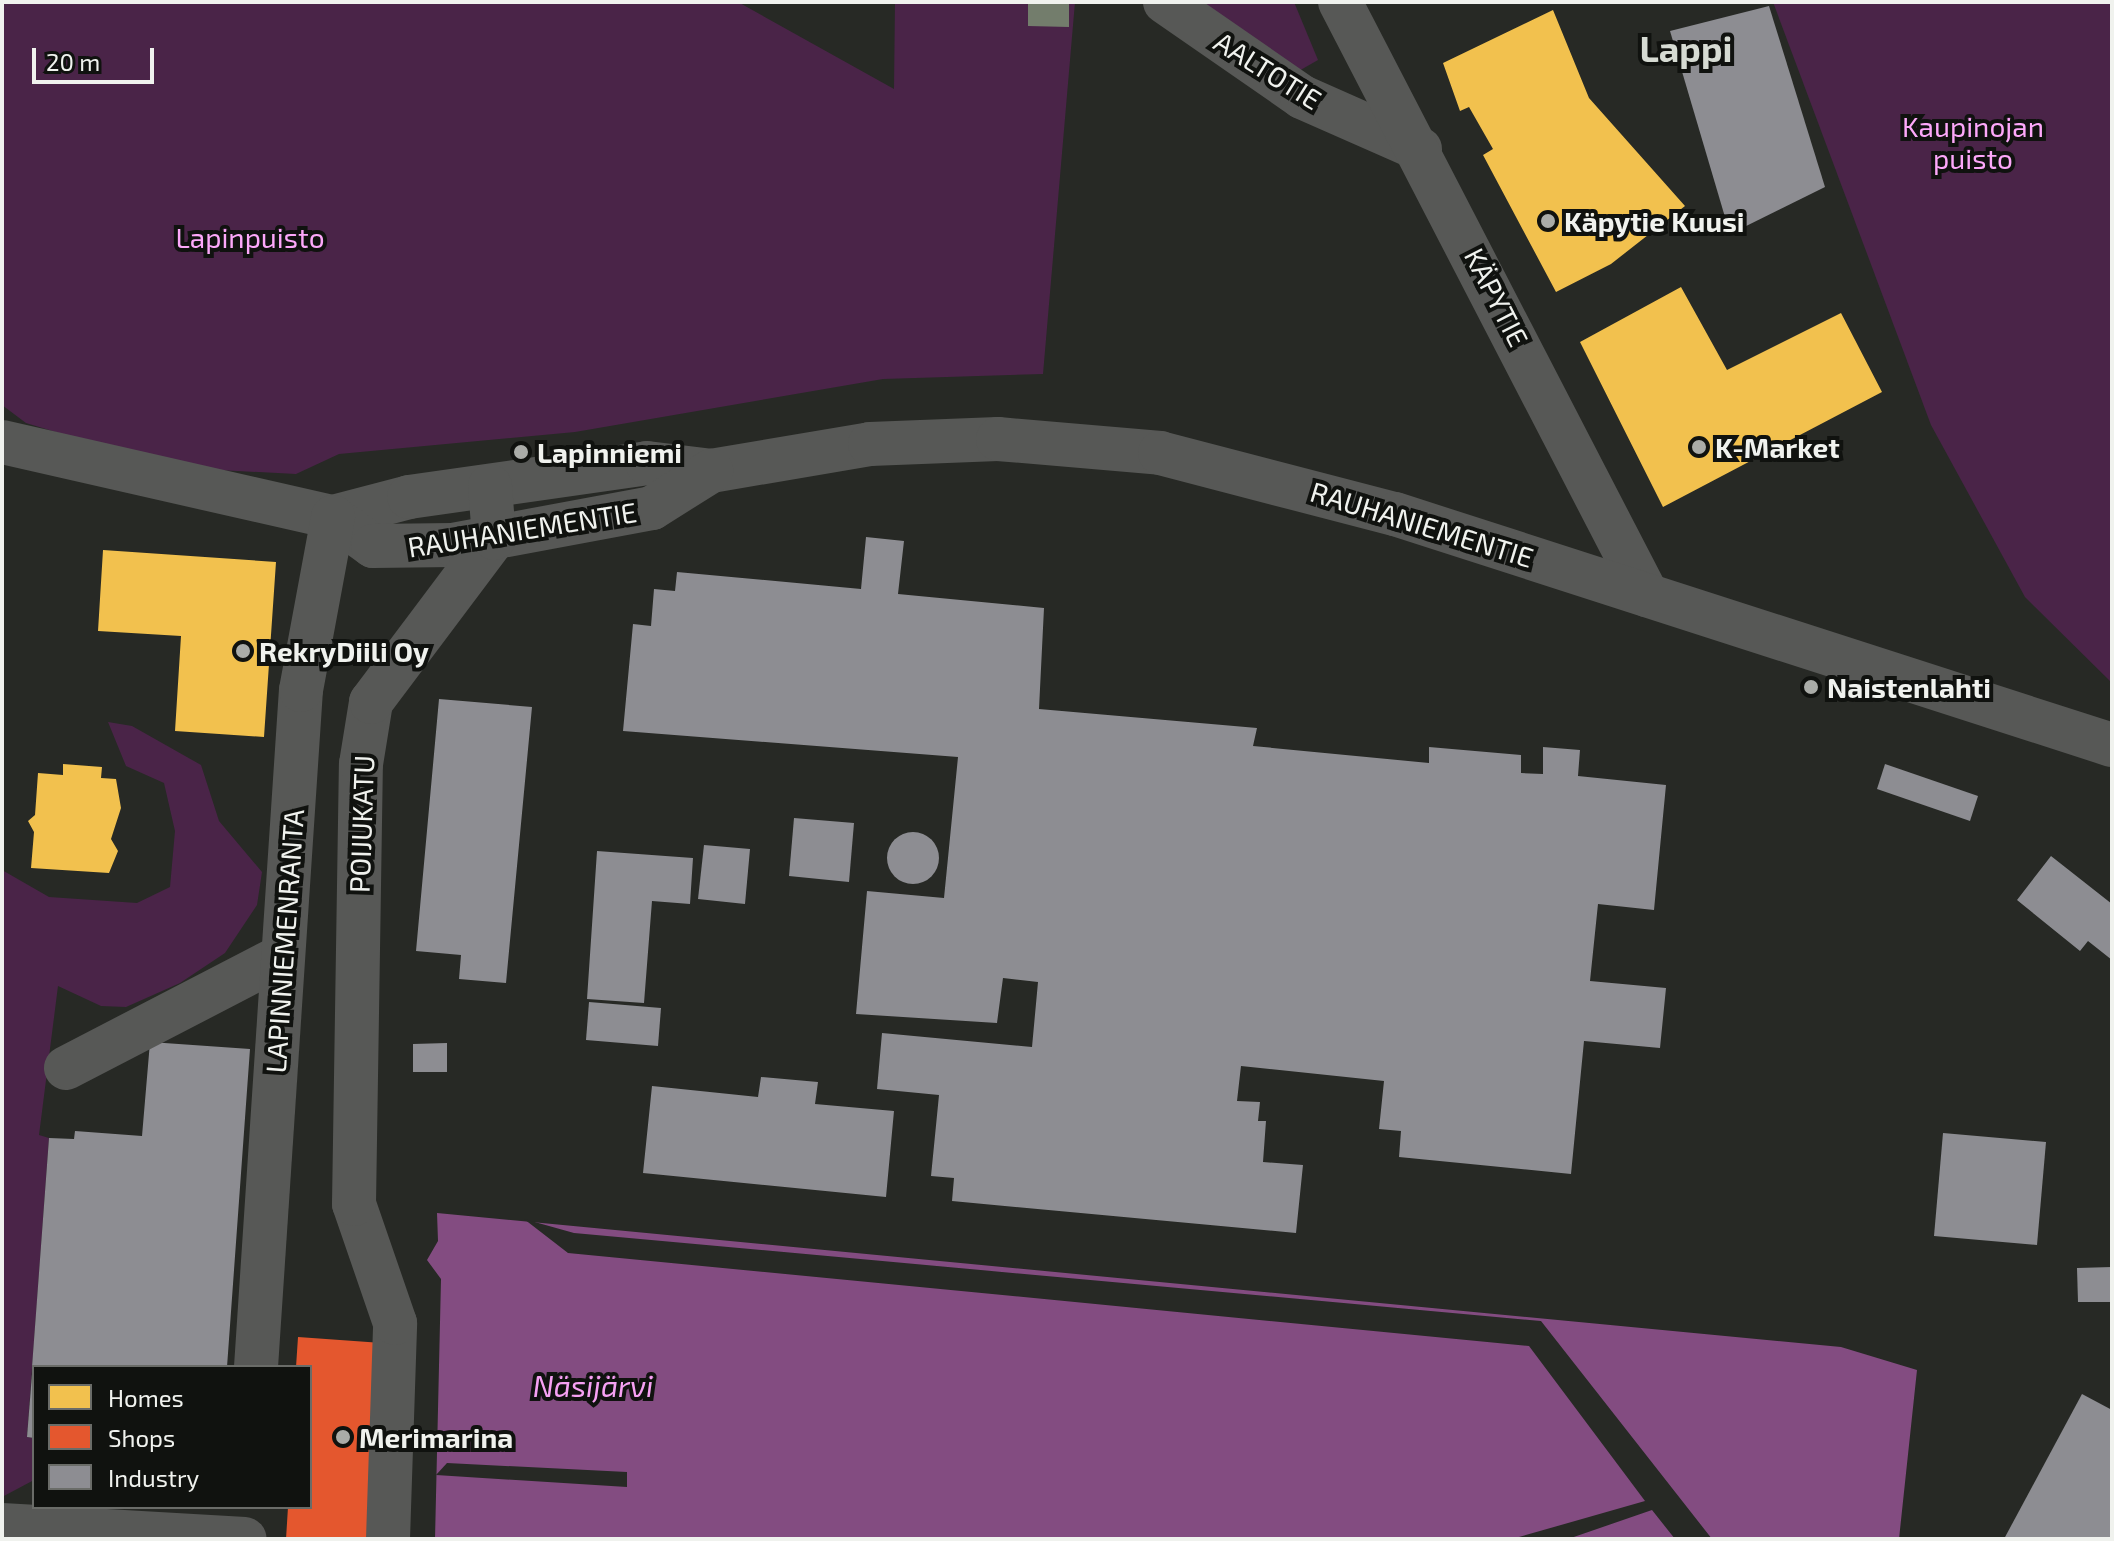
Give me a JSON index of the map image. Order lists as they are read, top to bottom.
{
  "streets": {
    "street": [
      "AALTOTIE",
      "KÄPYTIE",
      "RAUHANIEMENTIE",
      "POIJUKATU",
      "LAPINNIEMENRANTA"
    ]
  },
  "crossings": [
    ["AALTOTIE", "KÄPYTIE"],
    ["KÄPYTIE", "RAUHANIEMENTIE"],
    ["RAUHANIEMENTIE", "POIJUKATU"],
    ["RAUHANIEMENTIE", "LAPINNIEMENRANTA"]
  ],
  "districts": ["Lappi"],
  "water": ["Näsijärvi"],
  "parks": ["Kaupinojan puisto", "Lapinpuisto"],
  "places": [
    "Käpytie Kuusi",
    "K-Market",
    "Lapinniemi",
    "RekryDiili Oy",
    "Naistenlahti",
    "Merimarina"
  ],
  "legend": ["Homes", "Shops", "Industry"],
  "scale_bar": "20 m"
}
